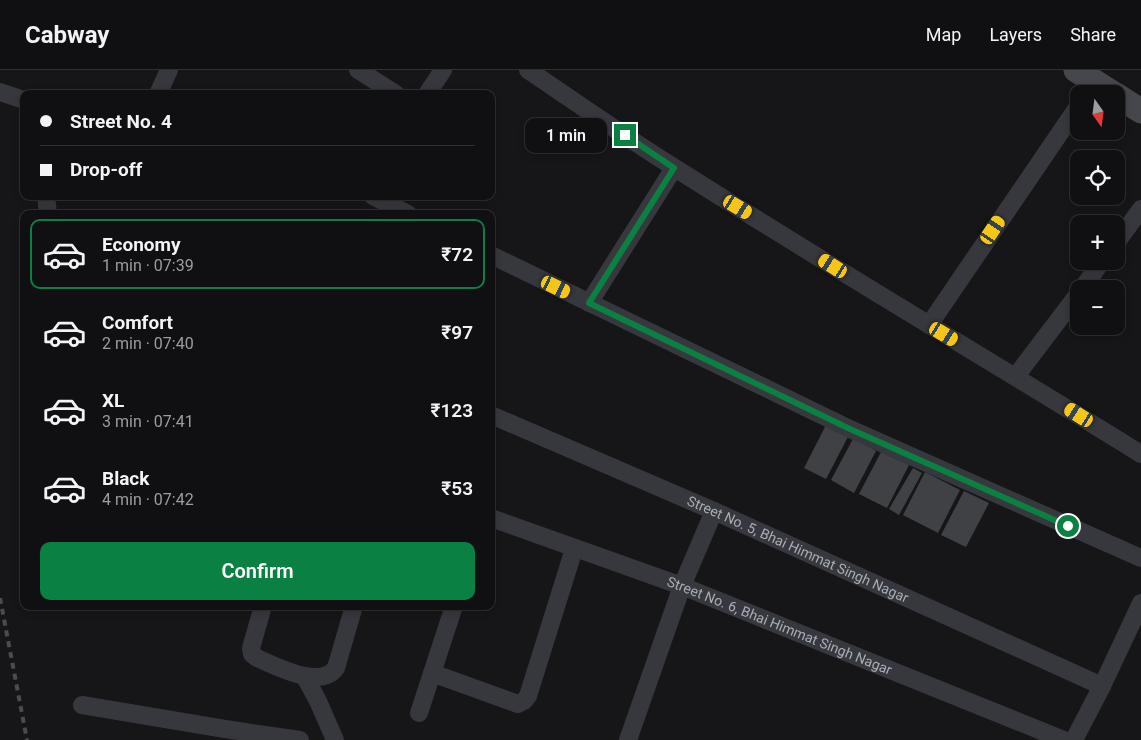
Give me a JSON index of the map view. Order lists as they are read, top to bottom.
{
  "streets": {
    "street": ["Street No. 5, Bhai Himmat Singh Nagar", "Street No. 6, Bhai Himmat Singh Nagar"]
  },
  "north": "bottom",
  "page": {
    "header": "Cabway",
    "nav": ["Map", "Layers", "Share"],
    "map_buttons": ["+", "−"],
    "banner": ["Street No. 4", "Drop-off"],
    "bubble": "1 min",
    "list": [
      {
        "name": "Economy",
        "note": "1 min · 07:39",
        "value": "₹72"
      },
      {
        "name": "Comfort",
        "note": "2 min · 07:40",
        "value": "₹97"
      },
      {
        "name": "XL",
        "note": "3 min · 07:41",
        "value": "₹123"
      },
      {
        "name": "Black",
        "note": "4 min · 07:42",
        "value": "₹53"
      }
    ],
    "buttons": "Confirm"
  }
}
